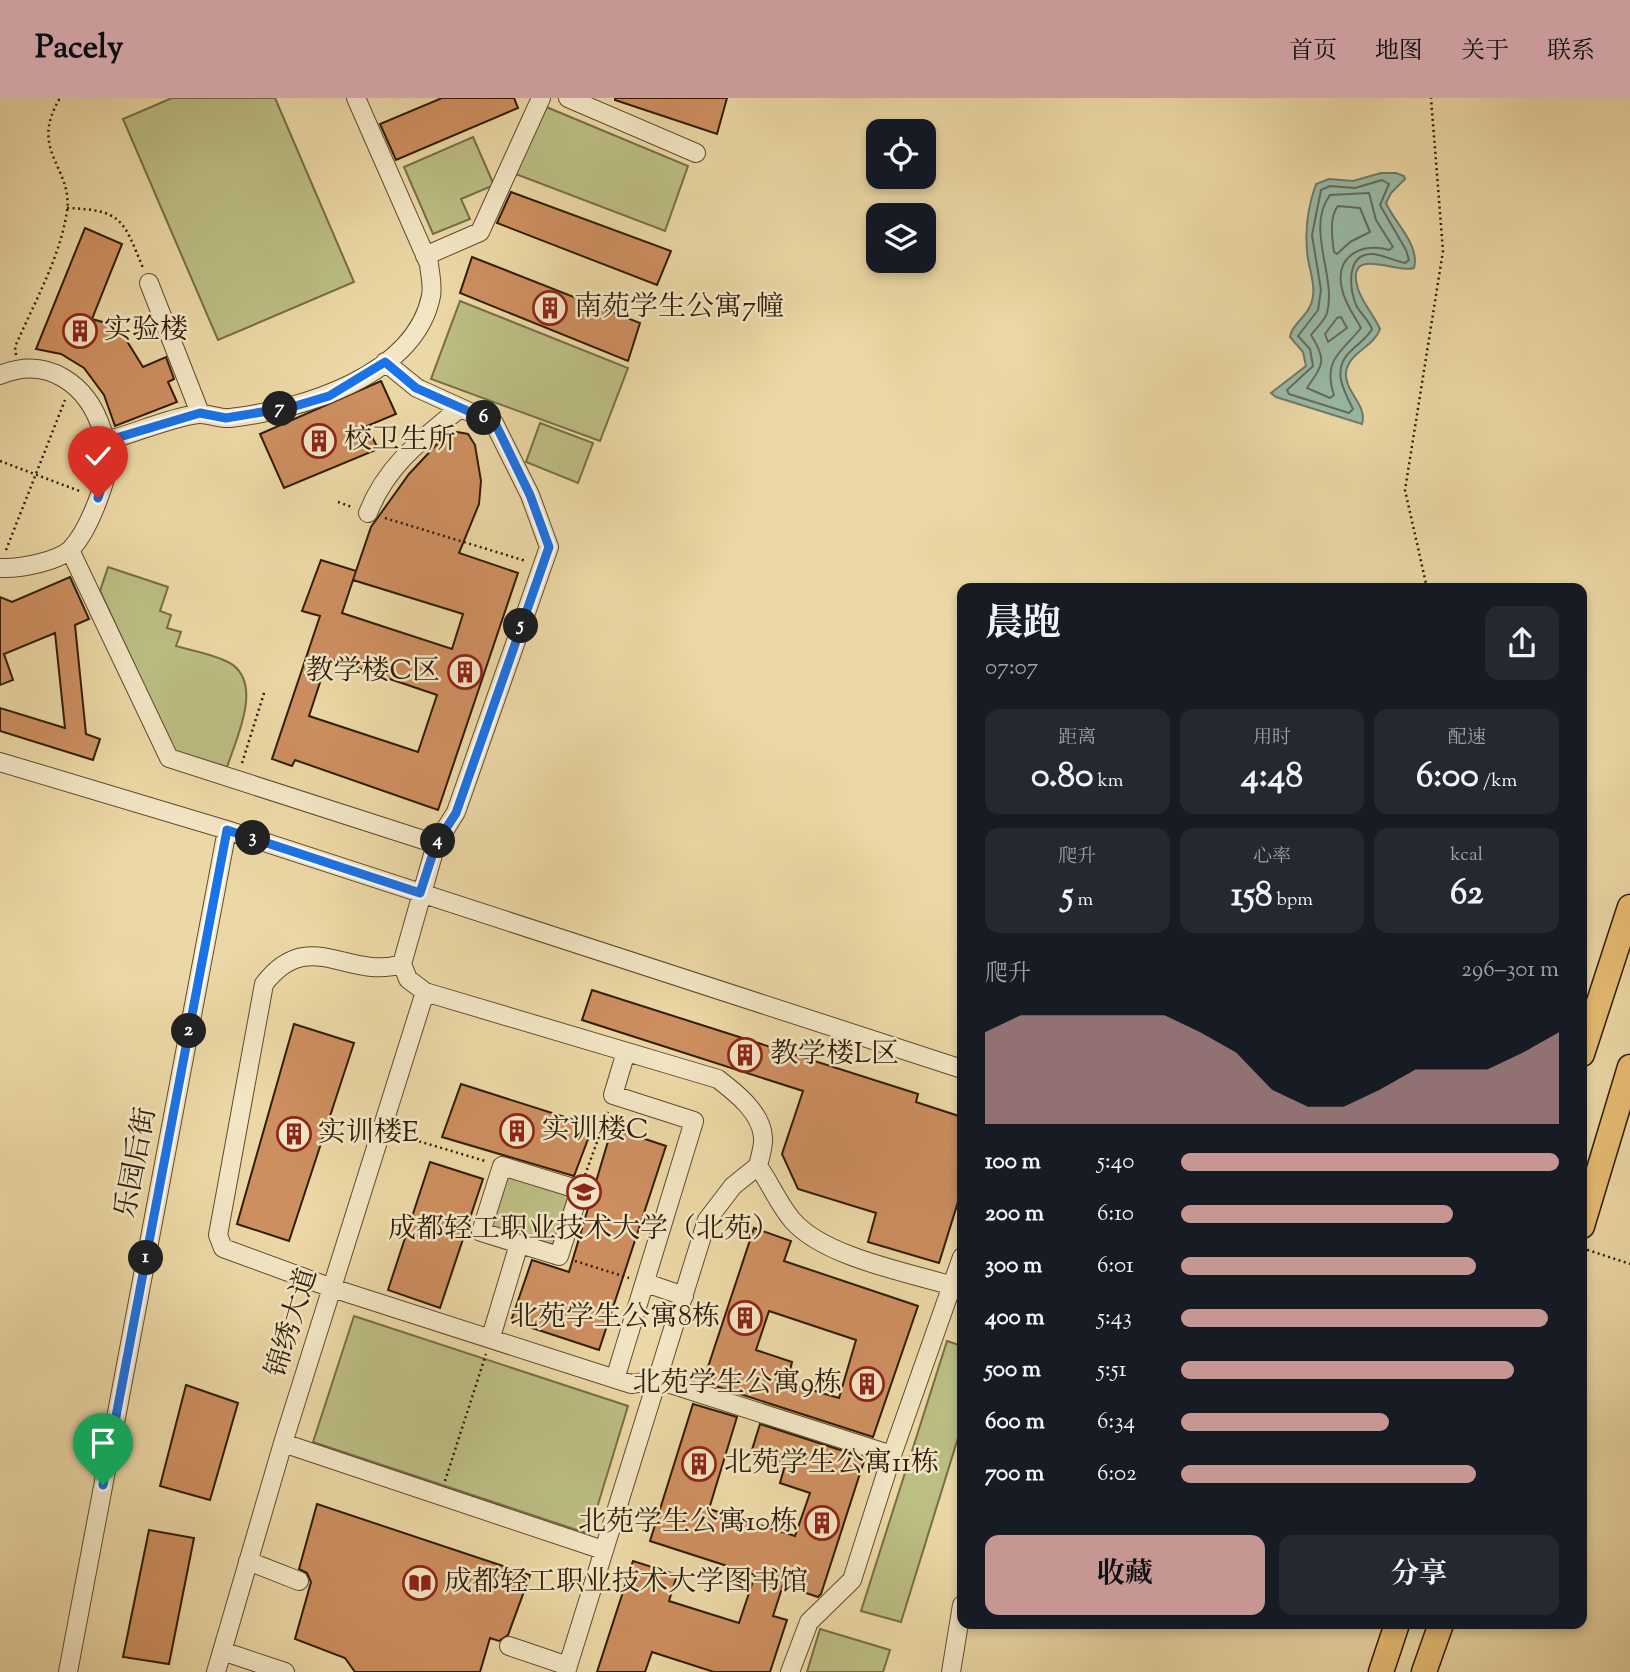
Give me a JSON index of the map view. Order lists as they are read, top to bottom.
{
  "streets": {
    "street": ["乐园后街", "锦绣大道"]
  },
  "places": {
    "building": [
      "南苑学生公寓7幢",
      "实验楼",
      "校卫生所",
      "教学楼C区",
      "教学楼L区",
      "实训楼C",
      "实训楼E",
      "北苑学生公寓8栋",
      "北苑学生公寓9栋",
      "北苑学生公寓11栋",
      "北苑学生公寓10栋"
    ],
    "school or university": ["成都轻工职业技术大学（北苑）"],
    "library": ["成都轻工职业技术大学图书馆"]
  },
  "page": {
    "header": "Pacely",
    "nav": [
      "首页",
      "地图",
      "关于",
      "联系"
    ],
    "pins": [
      "7",
      "6",
      "5",
      "3",
      "4",
      "2",
      "1"
    ],
    "heading": ["晨跑", "07:07"],
    "stats": [
      ["距离", "0.80 km"],
      ["用时", "4:48"],
      ["配速", "6:00 /km"],
      ["爬升", "5 m"],
      ["心率", "158 bpm"],
      ["kcal", "62"]
    ],
    "chart": ["爬升", "296–301 m"],
    "list": [
      {
        "name": "100 m",
        "note": "5:40"
      },
      {
        "name": "200 m",
        "note": "6:10"
      },
      {
        "name": "300 m",
        "note": "6:01"
      },
      {
        "name": "400 m",
        "note": "5:43"
      },
      {
        "name": "500 m",
        "note": "5:51"
      },
      {
        "name": "600 m",
        "note": "6:34"
      },
      {
        "name": "700 m",
        "note": "6:02"
      }
    ],
    "buttons": ["收藏", "分享"]
  }
}
